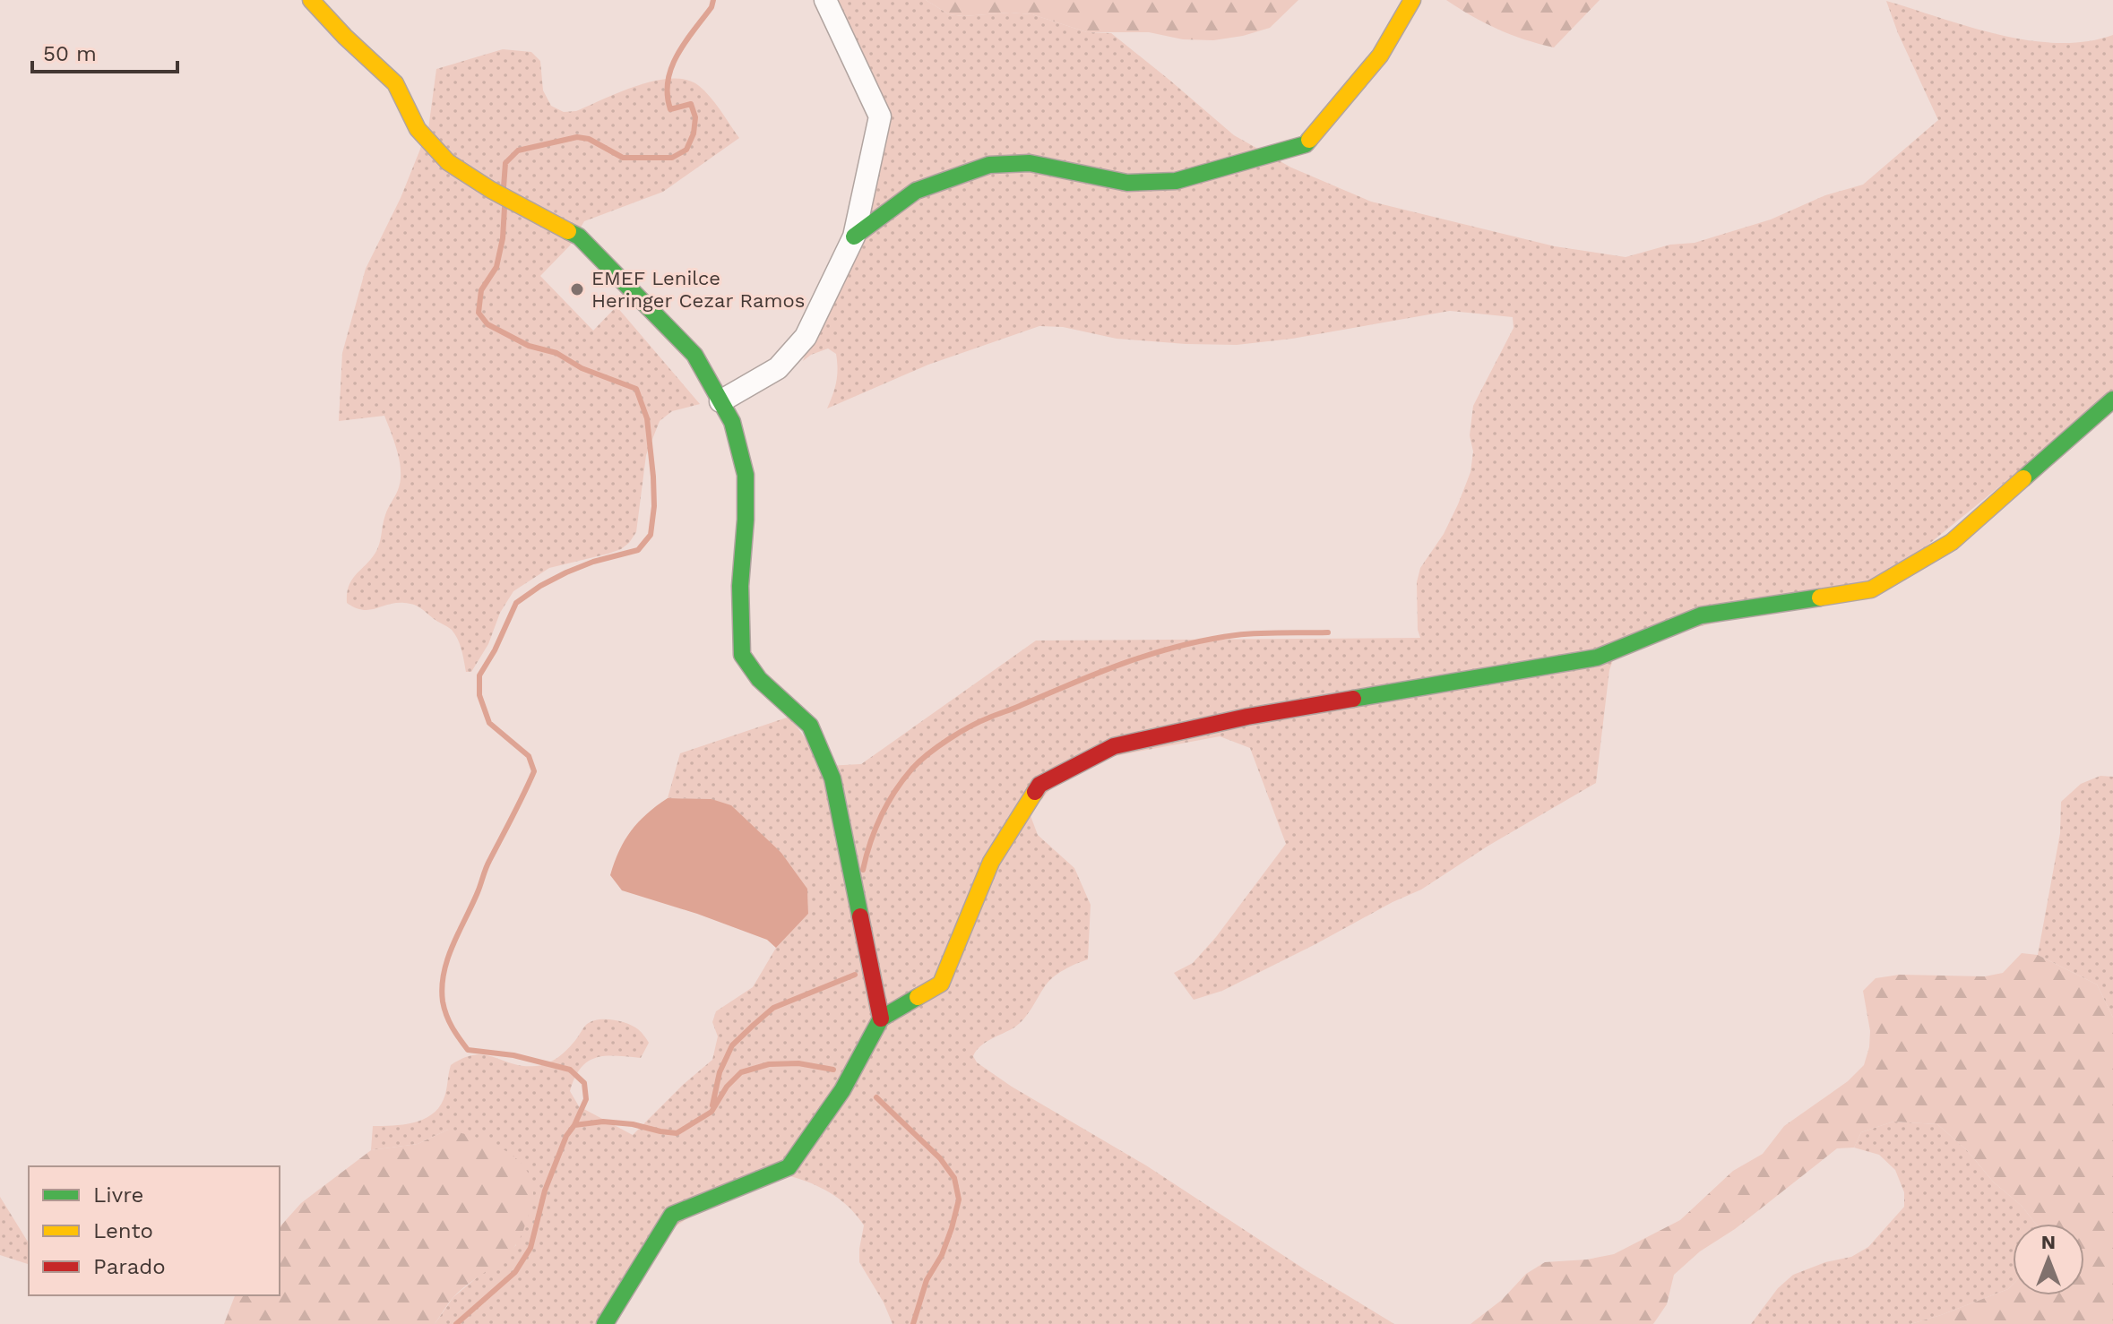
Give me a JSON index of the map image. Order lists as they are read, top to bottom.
{
  "places": ["EMEF Lenilce Heringer Cezar Ramos"],
  "legend": ["Livre", "Lento", "Parado"],
  "scale_bar": "50 m",
  "north": "top"
}
